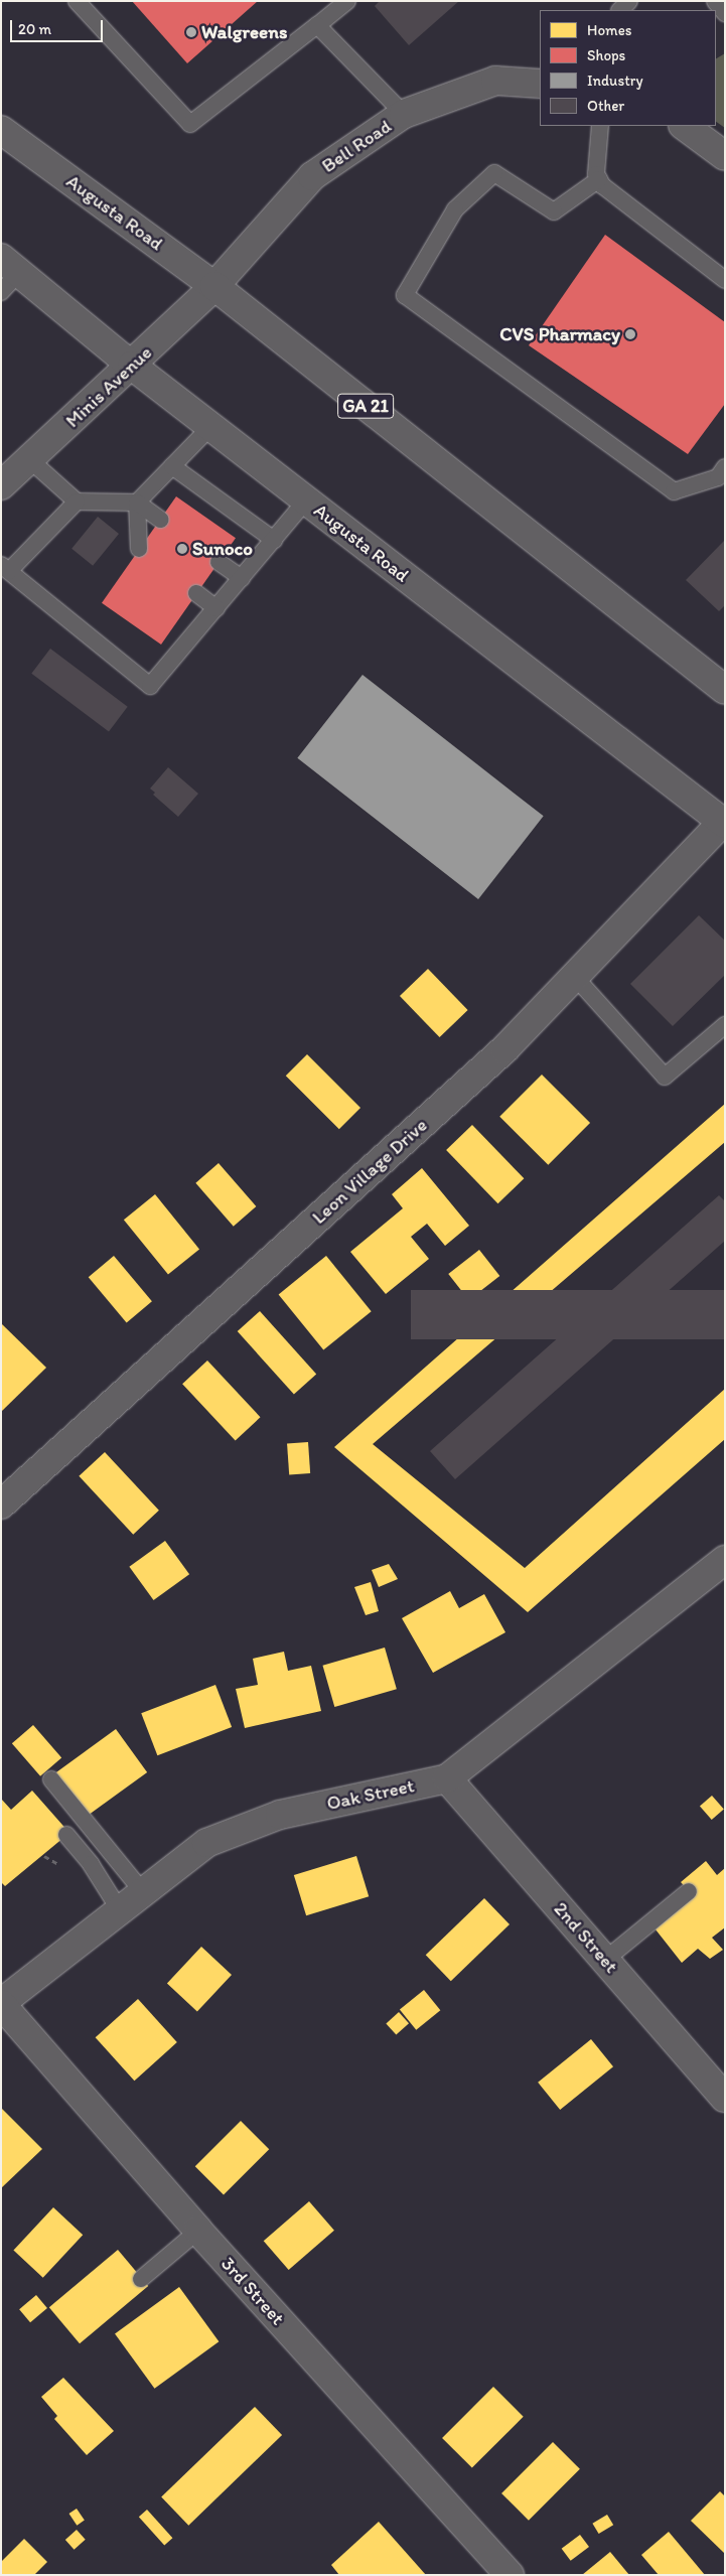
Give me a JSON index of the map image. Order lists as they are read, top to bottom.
{
  "streets": {
    "main road": [
      "Bell Road",
      "Augusta Road",
      "Minis Avenue",
      "GA 21",
      "Leon Village Drive",
      "Oak Street",
      "2nd Street",
      "3rd Street"
    ]
  },
  "crossings": [
    ["Bell Road", "Augusta Road"],
    ["Bell Road", "Minis Avenue"],
    ["Augusta Road", "Minis Avenue"],
    ["Augusta Road", "Leon Village Drive"],
    ["Oak Street", "2nd Street"],
    ["Oak Street", "3rd Street"]
  ],
  "places": ["Walgreens", "CVS Pharmacy", "Sunoco"],
  "legend": [
    "Homes",
    "Shops",
    "Industry",
    "Other"
  ],
  "scale_bar": "20 m"
}
